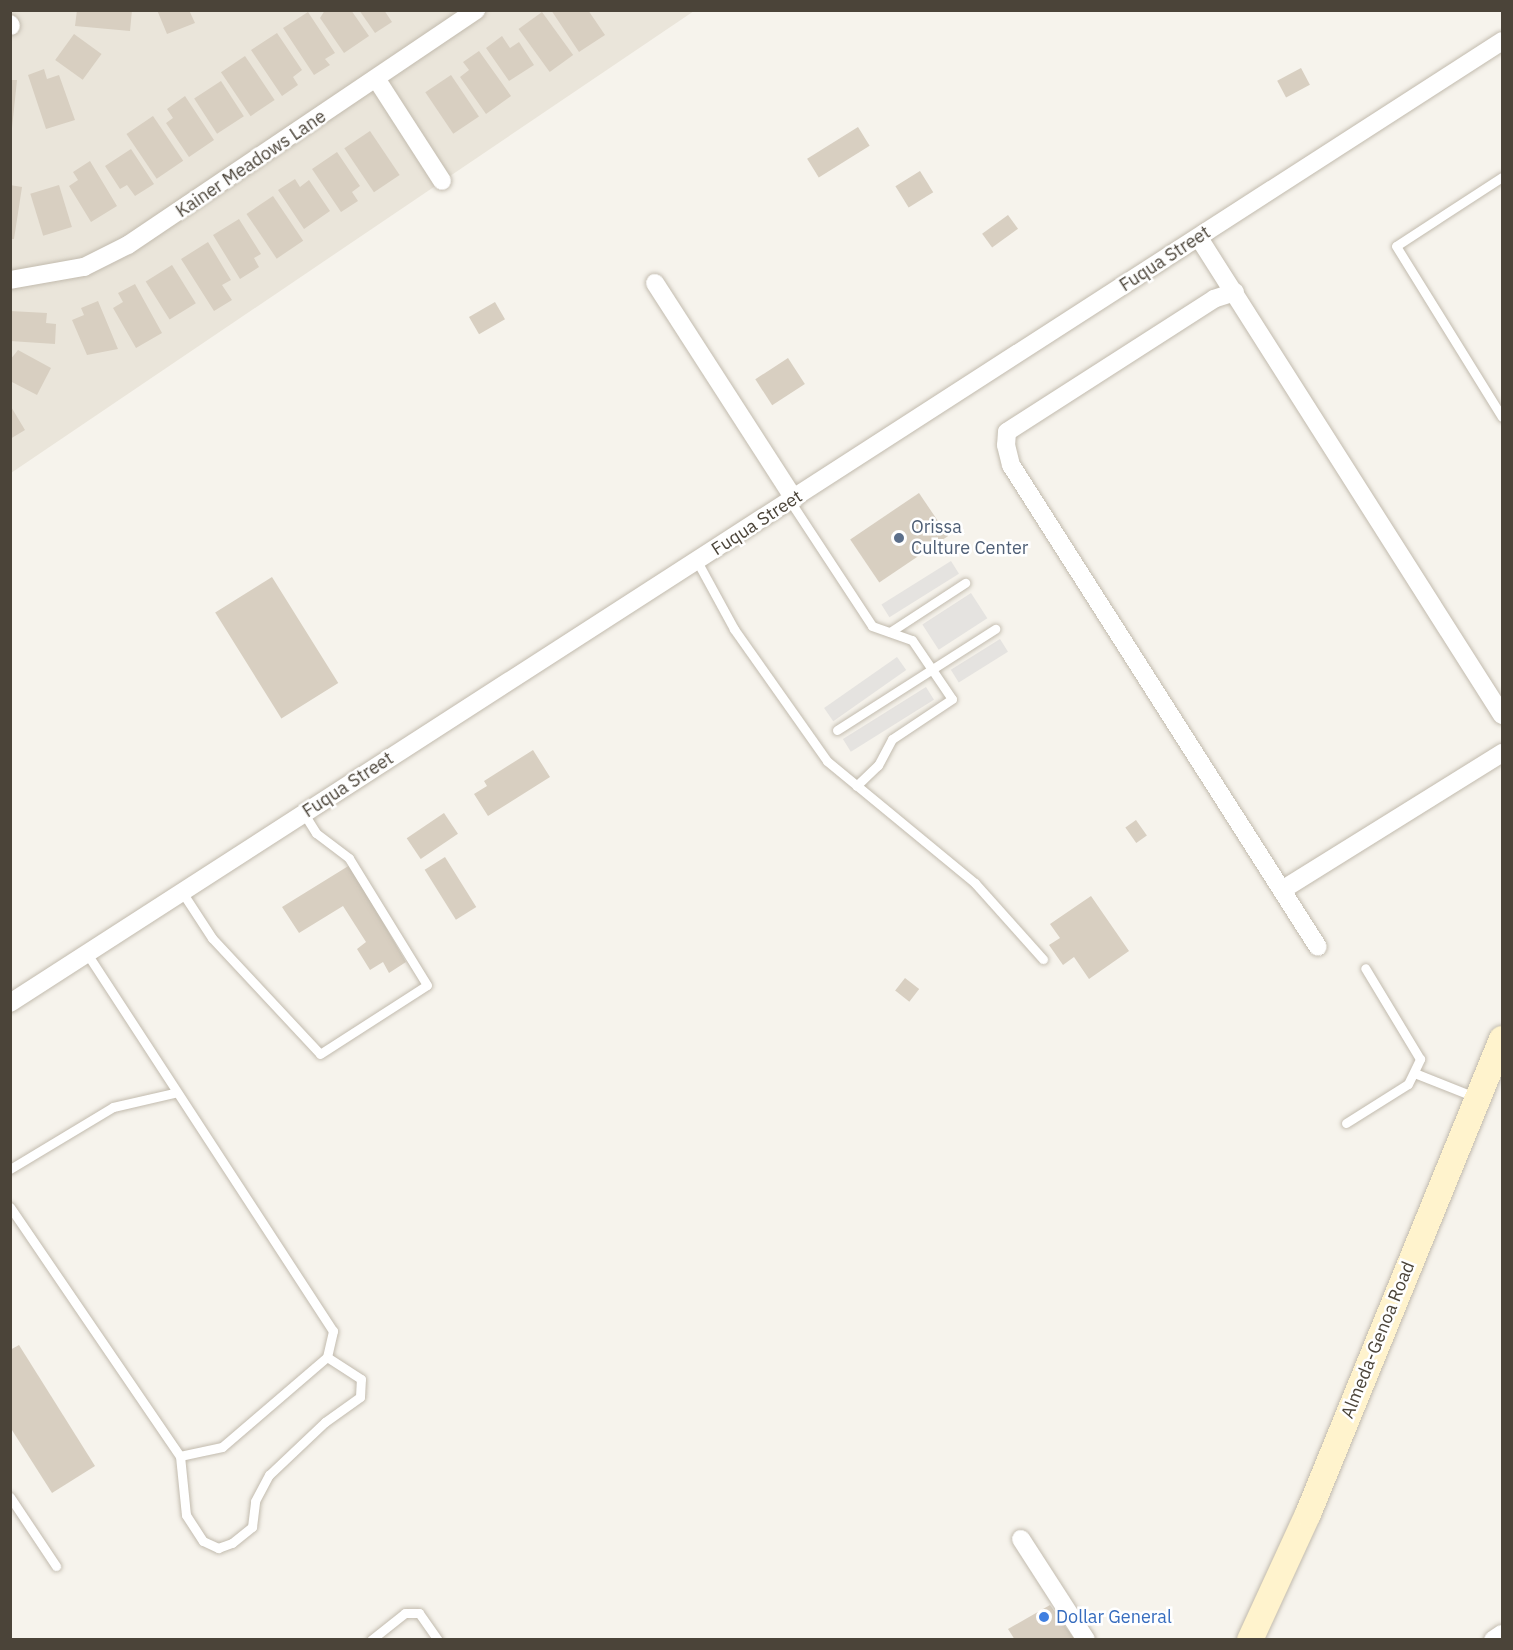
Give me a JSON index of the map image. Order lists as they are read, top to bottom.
{
  "streets": {
    "main road": ["Almeda-Genoa Road"],
    "street": ["Kainer Meadows Lane", "Fuqua Street"]
  },
  "places": ["Orissa Culture Center", "Dollar General"]
}
